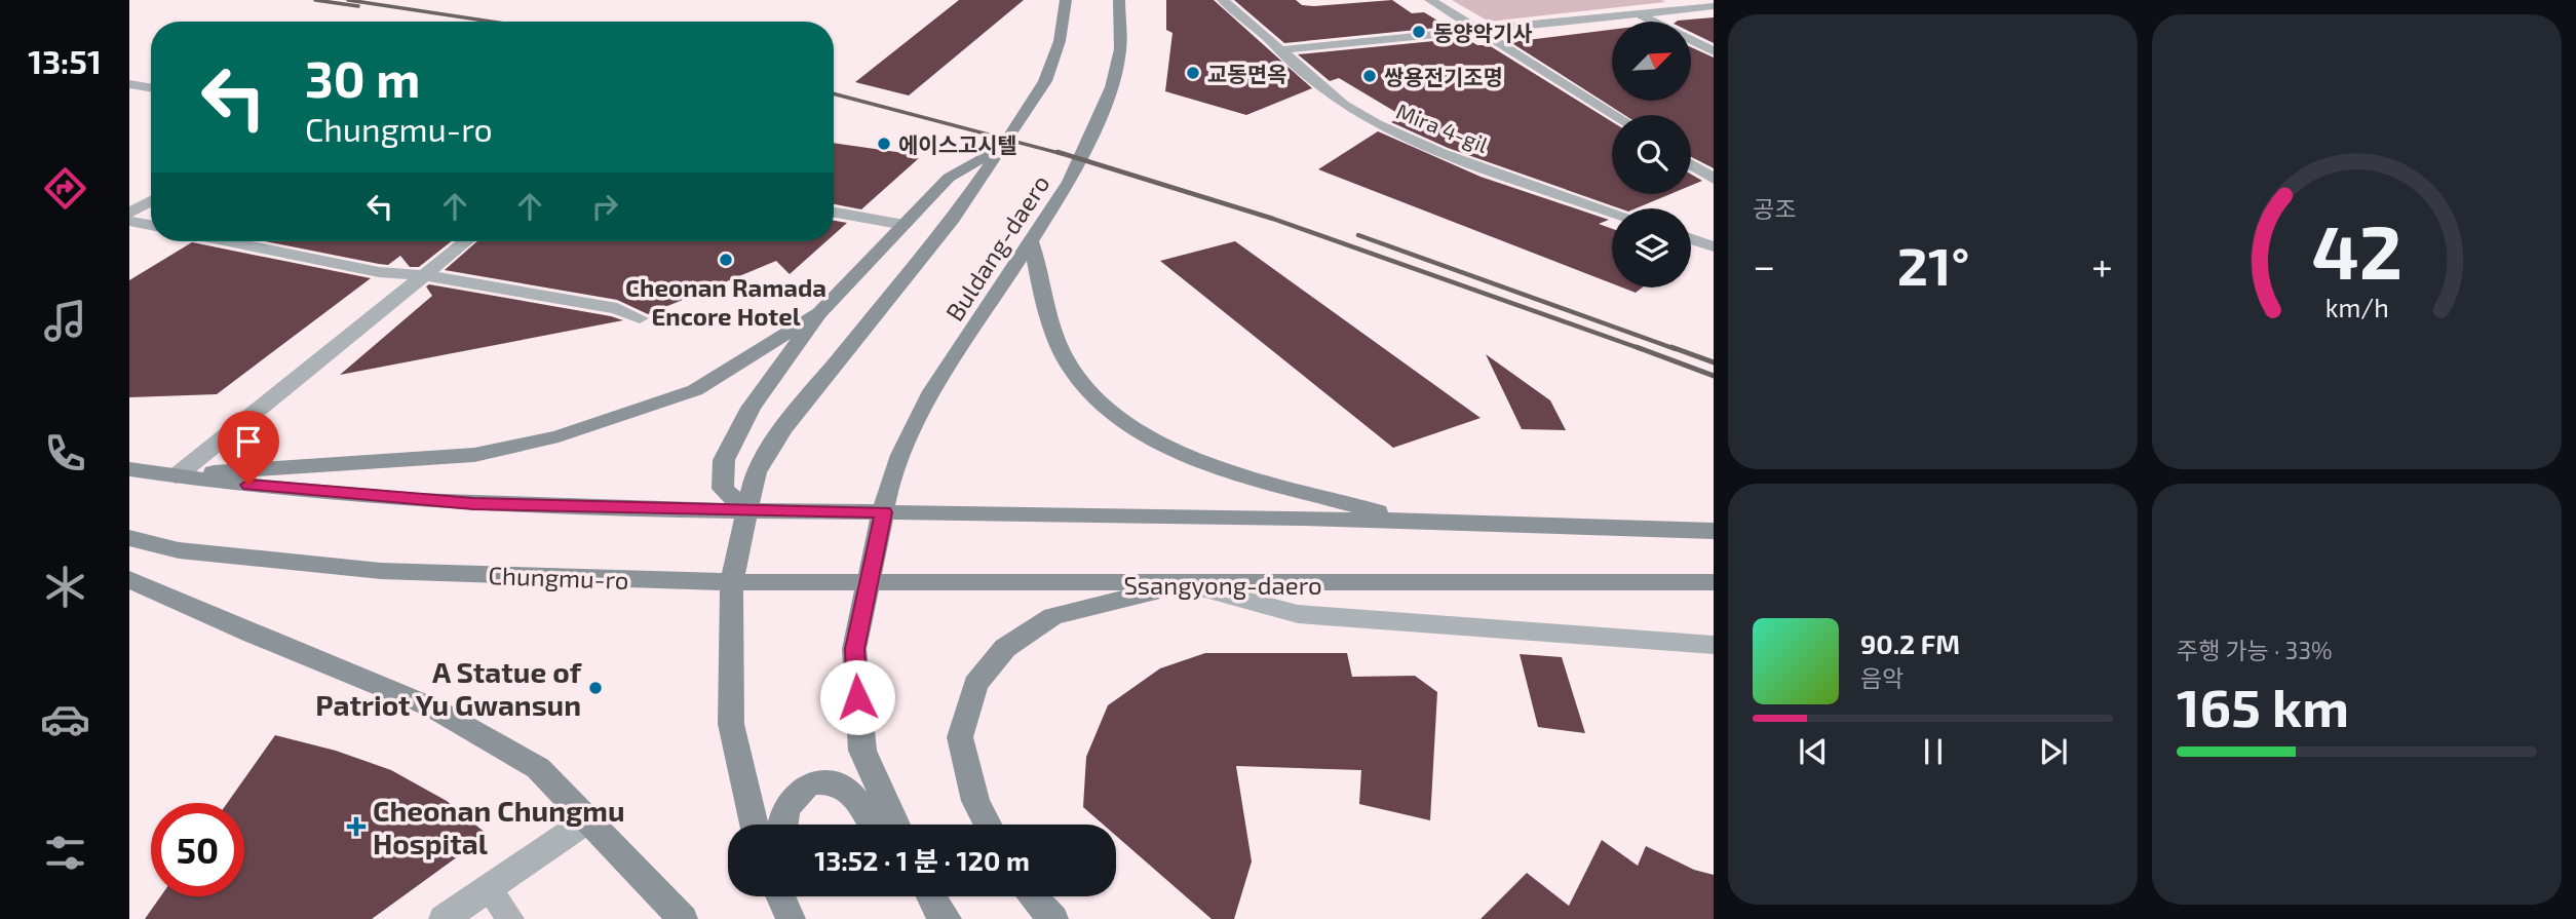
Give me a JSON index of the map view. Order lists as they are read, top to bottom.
{
  "streets": {
    "main road": ["Buldang-daero", "Chungmu-ro", "Ssangyong-daero"],
    "street": ["Mira 4-gil"]
  },
  "crossings": [
    ["Buldang-daero", "Chungmu-ro"],
    ["Buldang-daero", "Ssangyong-daero"],
    ["Chungmu-ro", "Ssangyong-daero"]
  ],
  "places": {
    "other": [
      "동양악기사",
      "교동면옥",
      "쌍용전기조명",
      "에이스고시텔",
      "Cheonan Ramada Encore Hotel",
      "A Statue of Patriot Yu Gwansun"
    ],
    "health": ["Cheonan Chungmu Hospital"]
  },
  "north": "top right",
  "page": {
    "tabs": "13:51",
    "tile": [
      "공조",
      ["주행 가능 · 33%", "165 km"]
    ],
    "turn": ["30 m", "Chungmu-ro"],
    "heat": ["−", "21°", "+"],
    "song": ["90.2 FM", "음악"],
    "limit": "50",
    "trip": "13:52 · 1 분 · 120 m",
    "gauge": ["42", "km/h"]
  }
}
